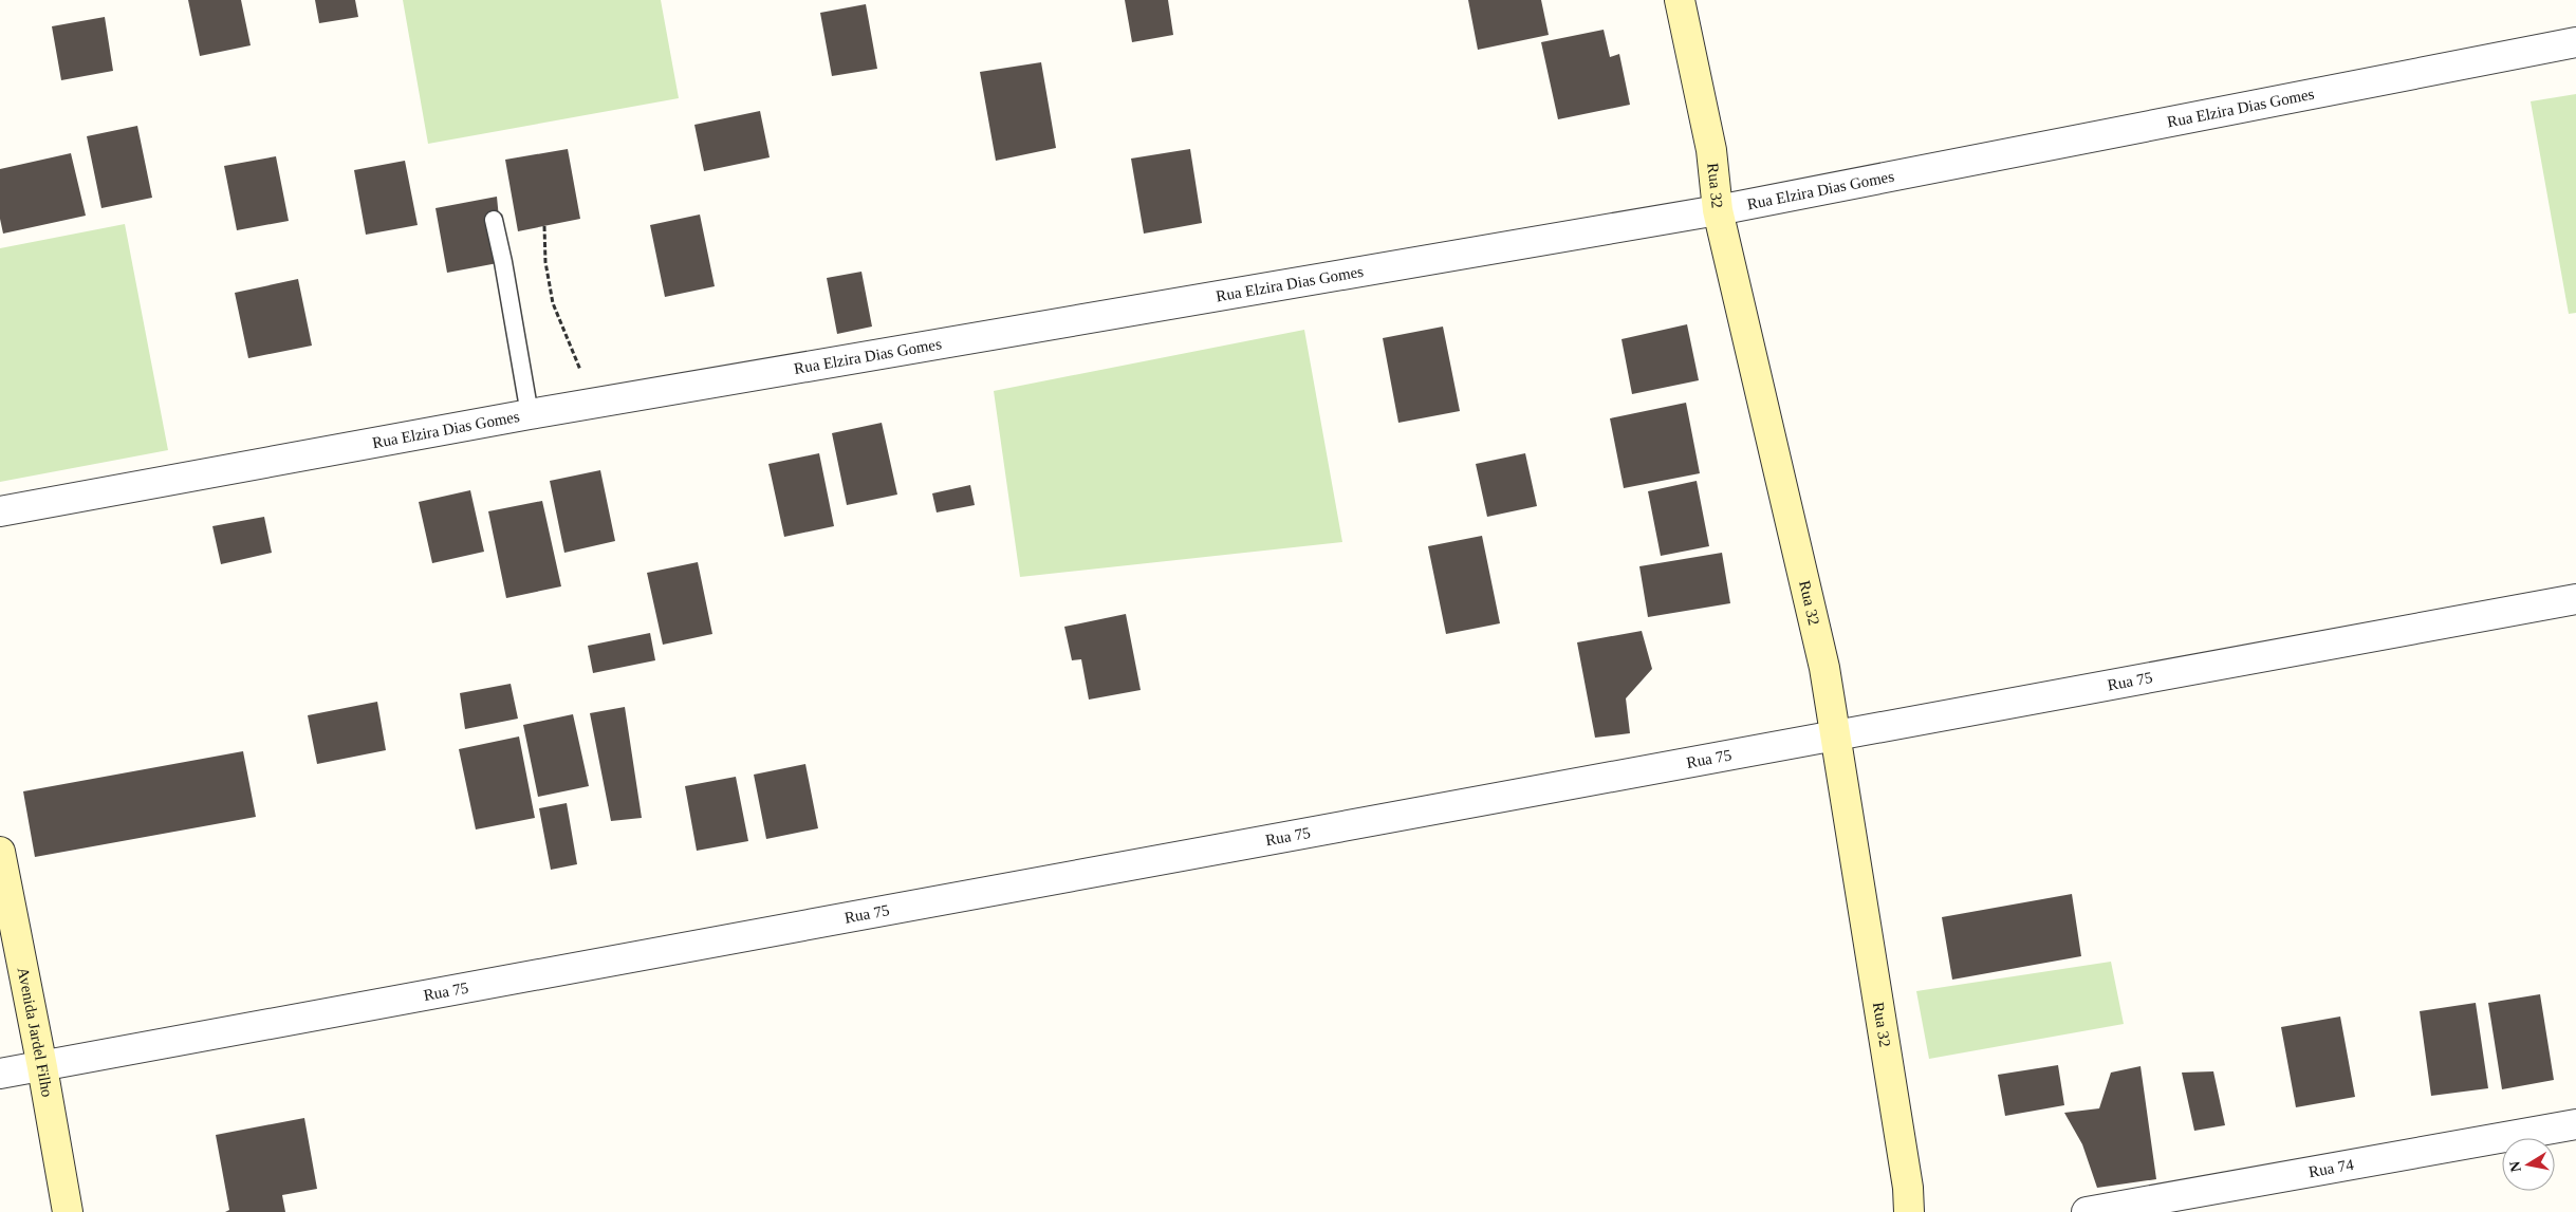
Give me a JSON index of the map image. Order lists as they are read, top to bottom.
{
  "streets": {
    "main road": ["Rua 32", "Avenida Jardel Filho"],
    "street": ["Rua Elzira Dias Gomes", "Rua 75", "Rua 74"]
  },
  "crossings": [
    ["Rua Elzira Dias Gomes", "Rua 32"],
    ["Rua 32", "Rua 75"],
    ["Rua 75", "Avenida Jardel Filho"]
  ],
  "north": "left"
}
